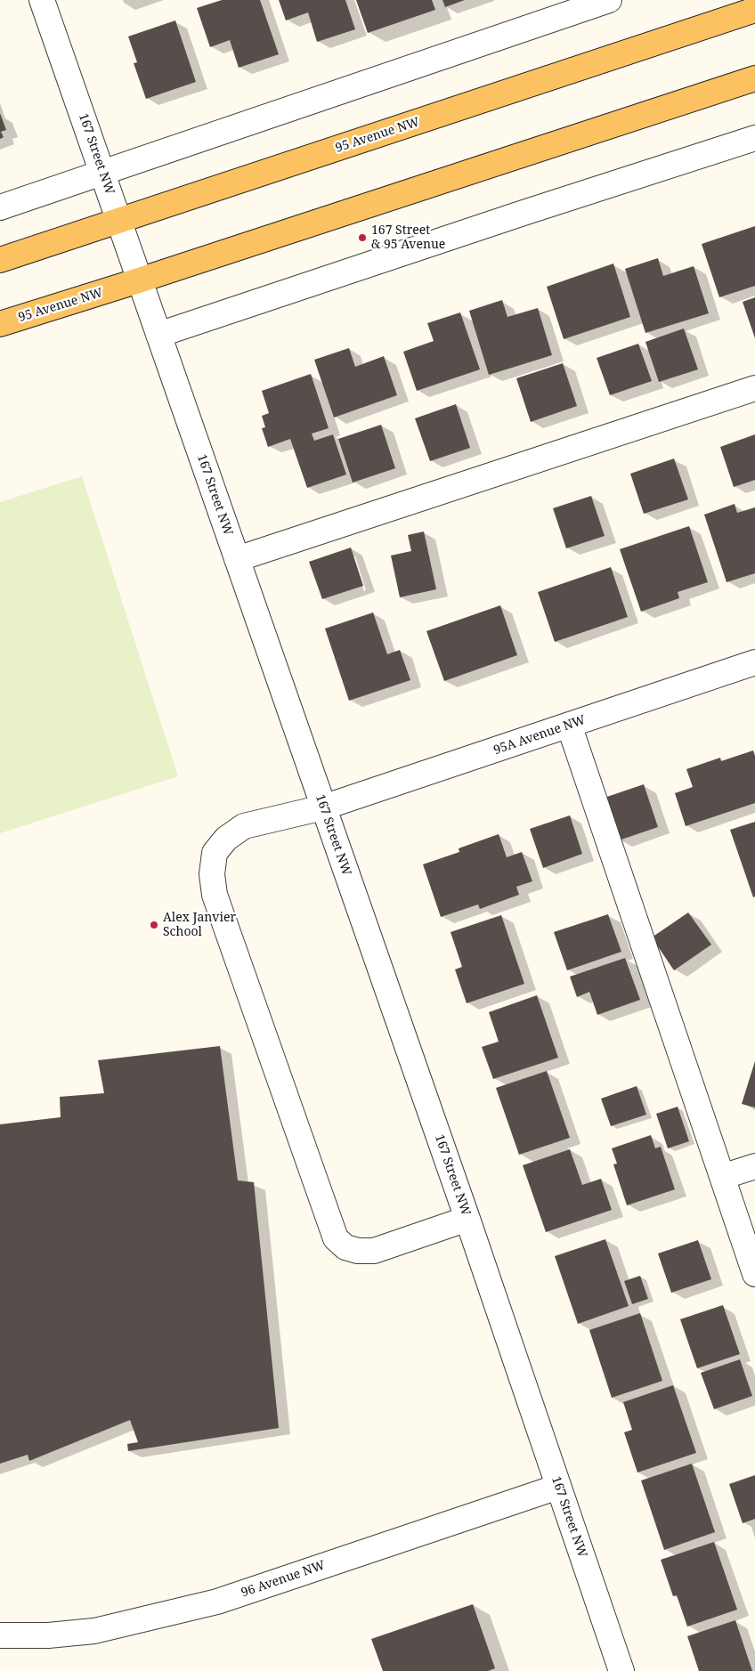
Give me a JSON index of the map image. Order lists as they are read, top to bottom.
{
  "streets": {
    "main road": ["95 Avenue NW"],
    "street": ["167 Street NW", "95A Avenue NW", "96 Avenue NW"]
  },
  "crossings": [
    ["95 Avenue NW", "167 Street NW"],
    ["167 Street NW", "95A Avenue NW"],
    ["167 Street NW", "96 Avenue NW"]
  ],
  "places": ["167 Street & 95 Avenue", "Alex Janvier School"]
}
